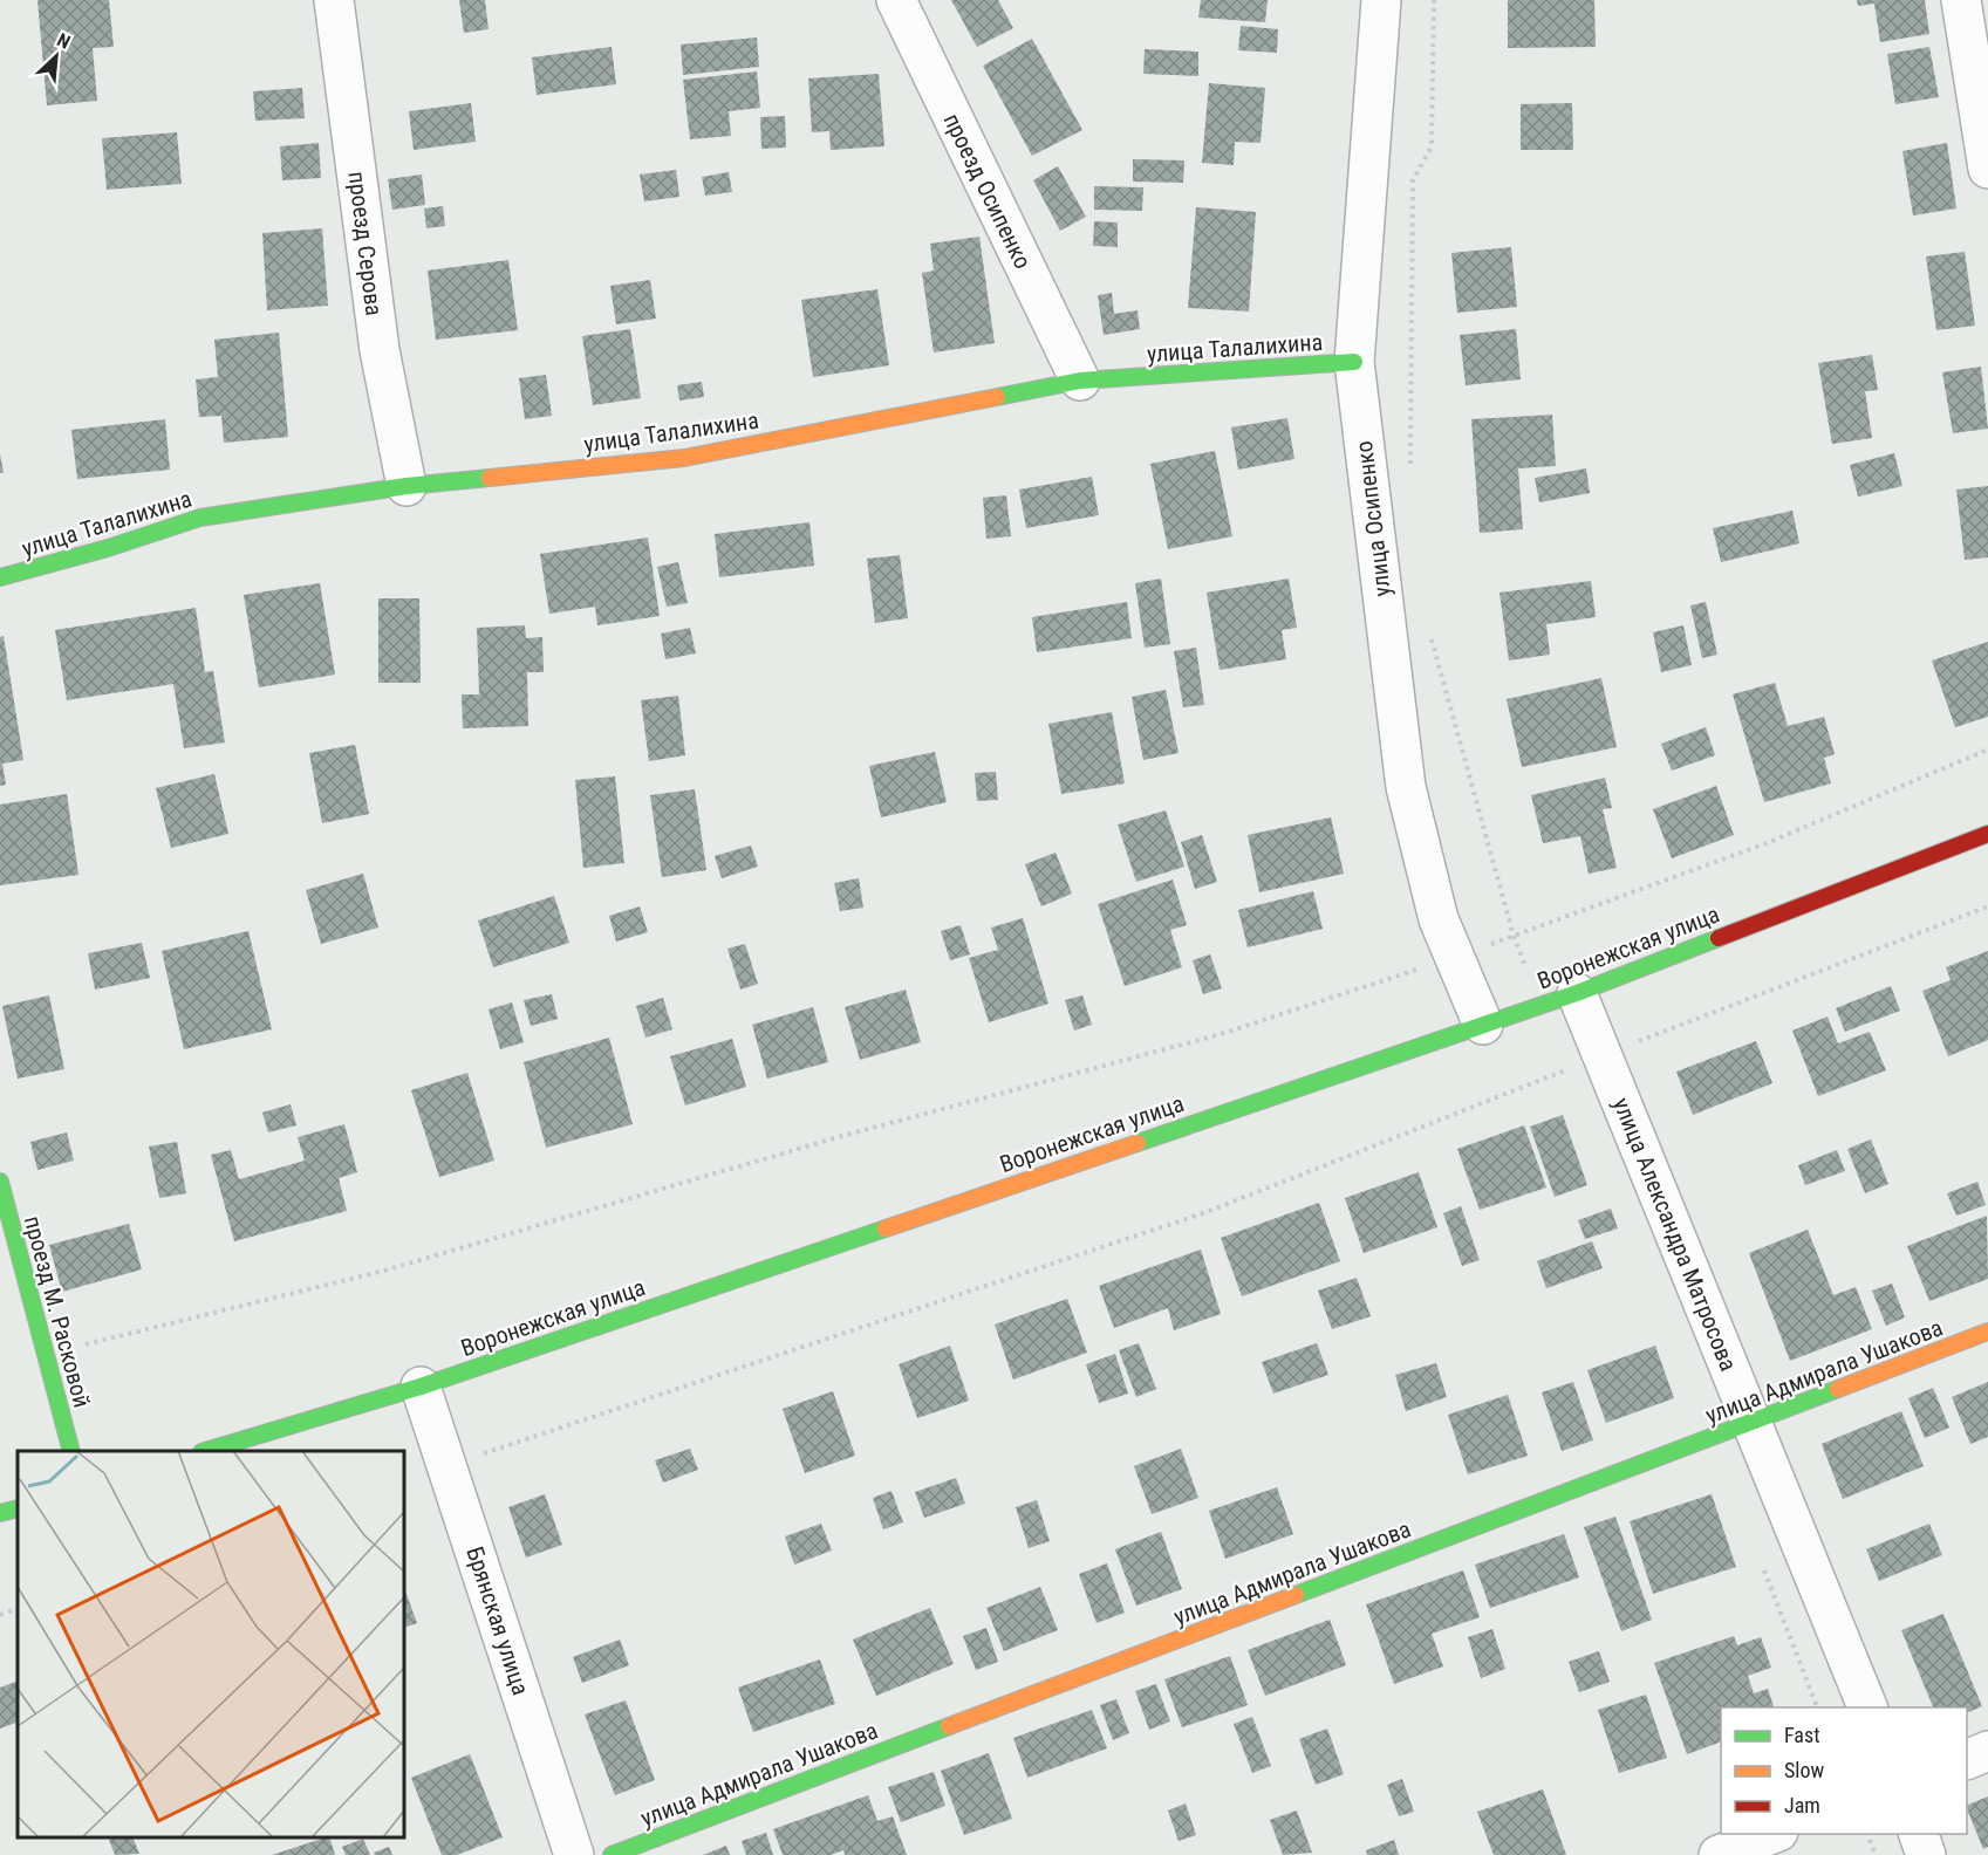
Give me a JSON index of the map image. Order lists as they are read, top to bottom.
{
  "streets": {
    "street": [
      "проезд Осипенко",
      "проезд Серова",
      "улица Талалихина",
      "улица Осипенко",
      "Воронежская улица",
      "улица Александра Матросова",
      "проезд М. Расковой",
      "улица Адмирала Ушакова",
      "Брянская улица"
    ]
  },
  "crossings": [
    ["проезд Осипенко", "улица Талалихина"],
    ["проезд Серова", "улица Талалихина"],
    ["улица Талалихина", "улица Осипенко"],
    ["улица Осипенко", "Воронежская улица"],
    ["Воронежская улица", "улица Александра Матросова"],
    ["Воронежская улица", "Брянская улица"],
    ["улица Александра Матросова", "улица Адмирала Ушакова"]
  ],
  "legend": ["Fast", "Slow", "Jam"],
  "north": "top right"
}
